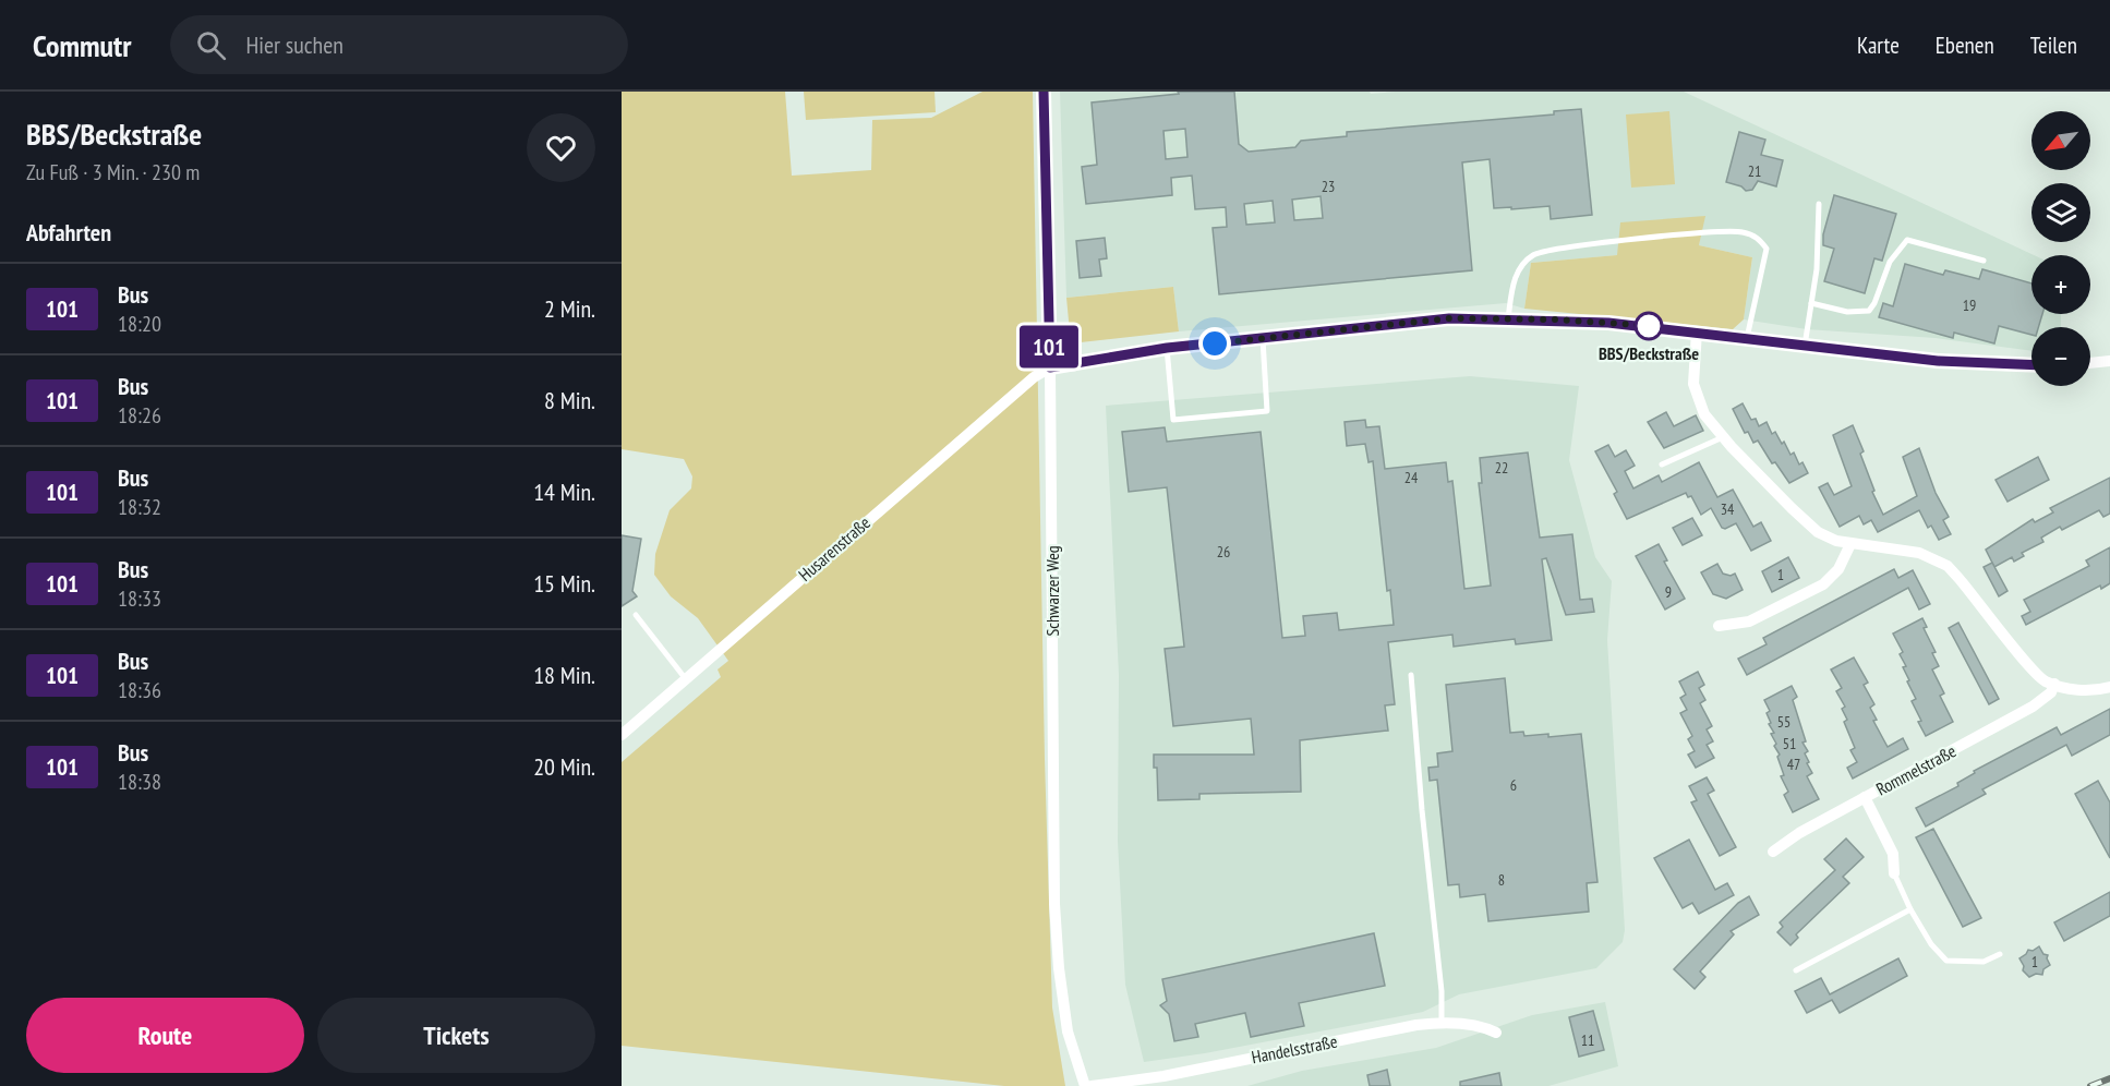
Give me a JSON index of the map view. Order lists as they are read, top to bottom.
{
  "streets": {
    "street": [
      "Husarenstraße",
      "Schwarzer Weg",
      "Rommelstraße",
      "Handelsstraße"
    ]
  },
  "crossings": [
    ["Husarenstraße", "Schwarzer Weg"]
  ],
  "places": ["BBS/Beckstraße"],
  "lines": ["bus line 101"],
  "house_numbers": [
    "21",
    "23",
    "19",
    "22",
    "24",
    "34",
    "26",
    "1",
    "9",
    "55",
    "51",
    "47",
    "6",
    "8",
    "1",
    "11"
  ],
  "north": "bottom left",
  "page": {
    "header": "Commutr",
    "search": "Hier suchen",
    "nav": ["Karte", "Ebenen", "Teilen"],
    "heading": [
      ["BBS/Beckstraße", "Zu Fuß · 3 Min. · 230 m"],
      "Abfahrten"
    ],
    "on_map": "101",
    "map_buttons": ["+", "−"],
    "list": [
      {
        "mark": "101",
        "name": "Bus",
        "note": "18:20",
        "value": "2 Min."
      },
      {
        "mark": "101",
        "name": "Bus",
        "note": "18:26",
        "value": "8 Min."
      },
      {
        "mark": "101",
        "name": "Bus",
        "note": "18:32",
        "value": "14 Min."
      },
      {
        "mark": "101",
        "name": "Bus",
        "note": "18:33",
        "value": "15 Min."
      },
      {
        "mark": "101",
        "name": "Bus",
        "note": "18:36",
        "value": "18 Min."
      },
      {
        "mark": "101",
        "name": "Bus",
        "note": "18:38",
        "value": "20 Min."
      }
    ],
    "buttons": ["Route", "Tickets"]
  }
}
